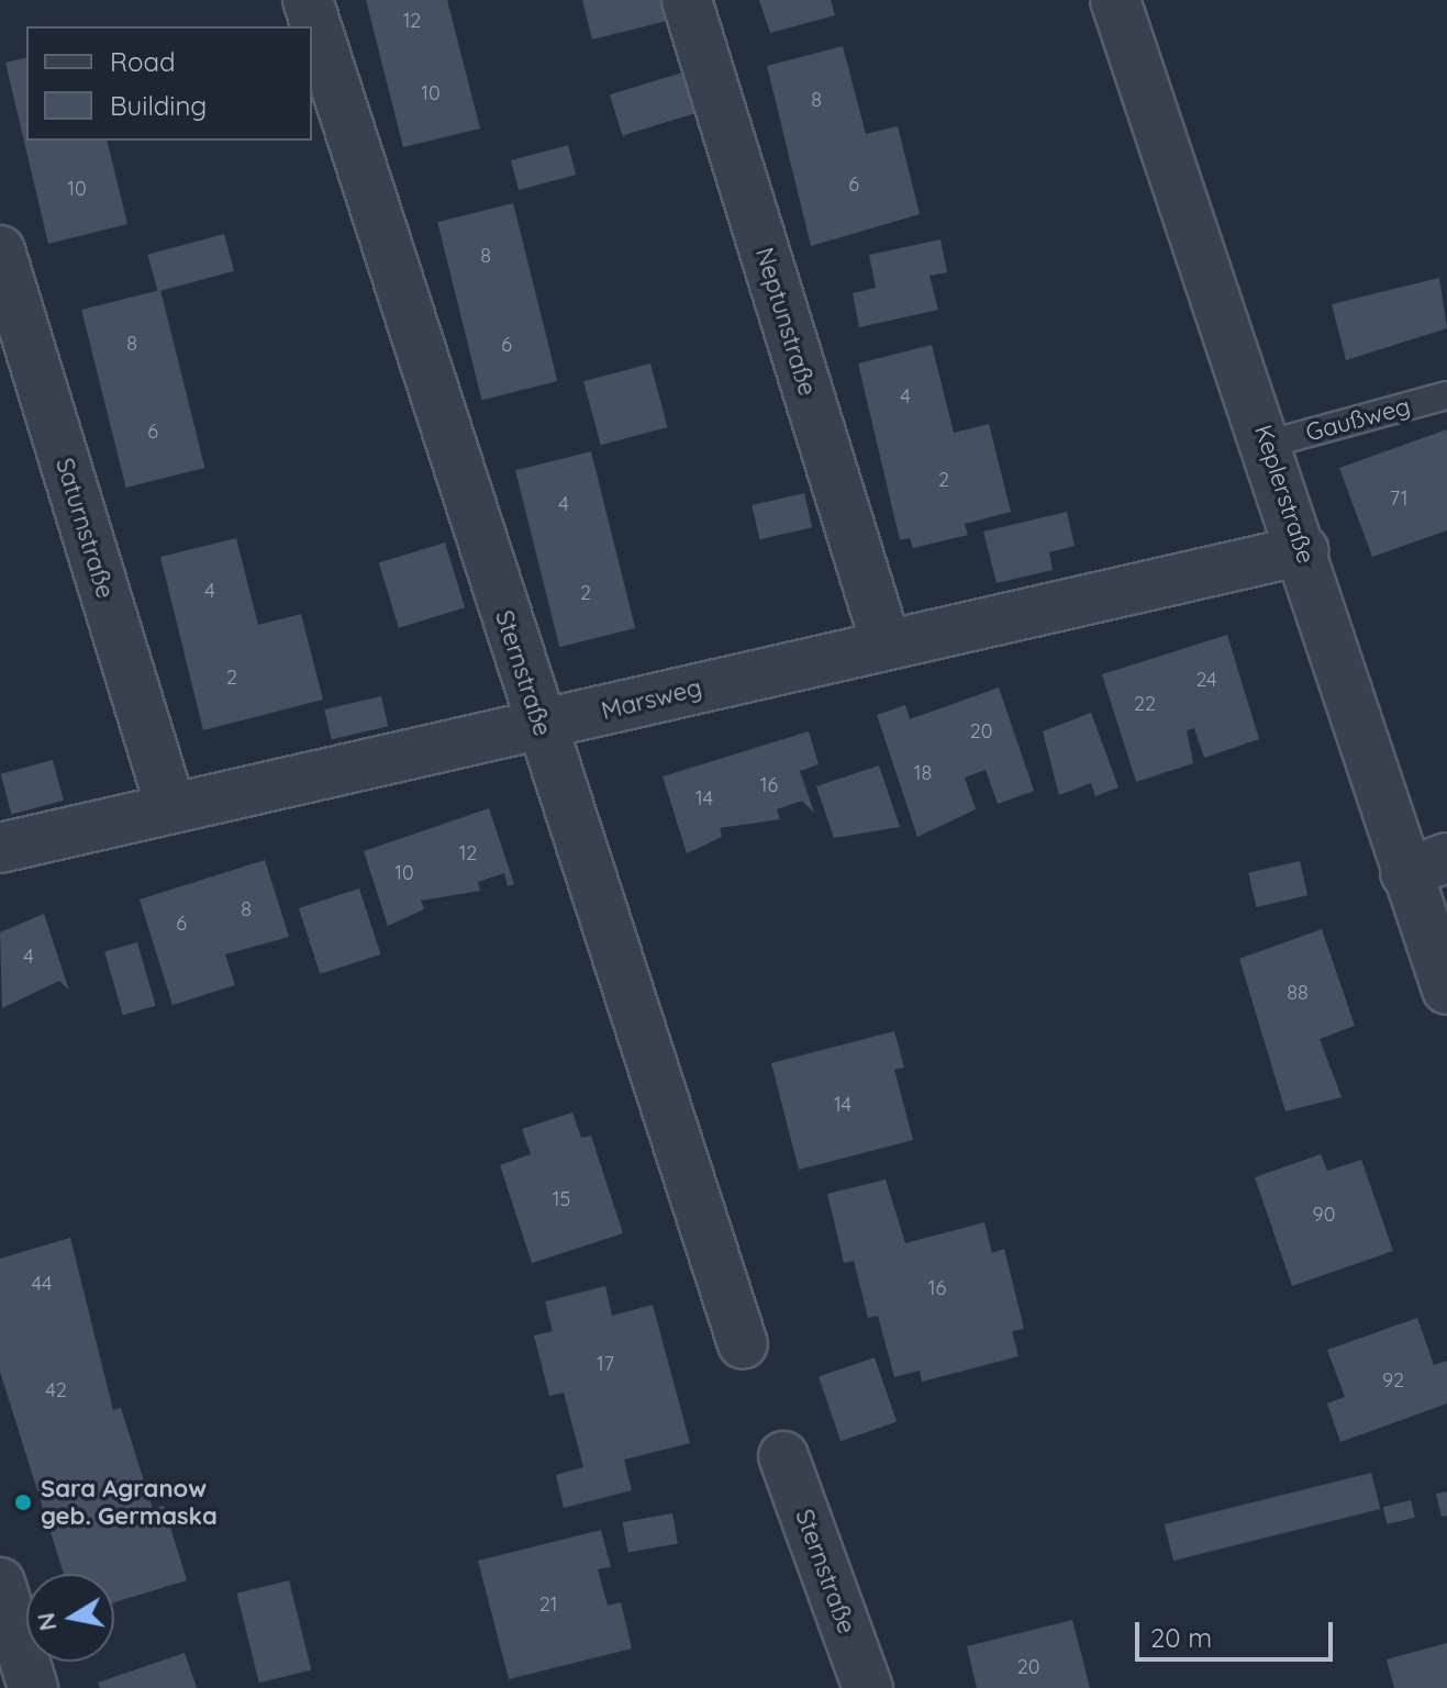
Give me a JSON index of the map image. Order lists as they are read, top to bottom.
{
  "streets": {
    "street": [
      "Neptunstraße",
      "Keplerstraße",
      "Saturnstraße",
      "Sternstraße",
      "Marsweg"
    ],
    "lane": ["Gaußweg"]
  },
  "crossings": [
    ["Neptunstraße", "Marsweg"],
    ["Gaußweg", "Keplerstraße"],
    ["Keplerstraße", "Marsweg"],
    ["Saturnstraße", "Marsweg"],
    ["Sternstraße", "Marsweg"]
  ],
  "places": ["Sara Agranow geb. Germaska"],
  "house_numbers": [
    "12",
    "10",
    "8",
    "6",
    "10",
    "8",
    "8",
    "6",
    "4",
    "6",
    "2",
    "71",
    "4",
    "4",
    "2",
    "2",
    "24",
    "22",
    "20",
    "18",
    "16",
    "14",
    "12",
    "10",
    "8",
    "6",
    "4",
    "88",
    "14",
    "15",
    "90",
    "44",
    "16",
    "17",
    "92",
    "42",
    "21",
    "20"
  ],
  "legend": ["Road", "Building"],
  "scale_bar": "20 m",
  "north": "left"
}
